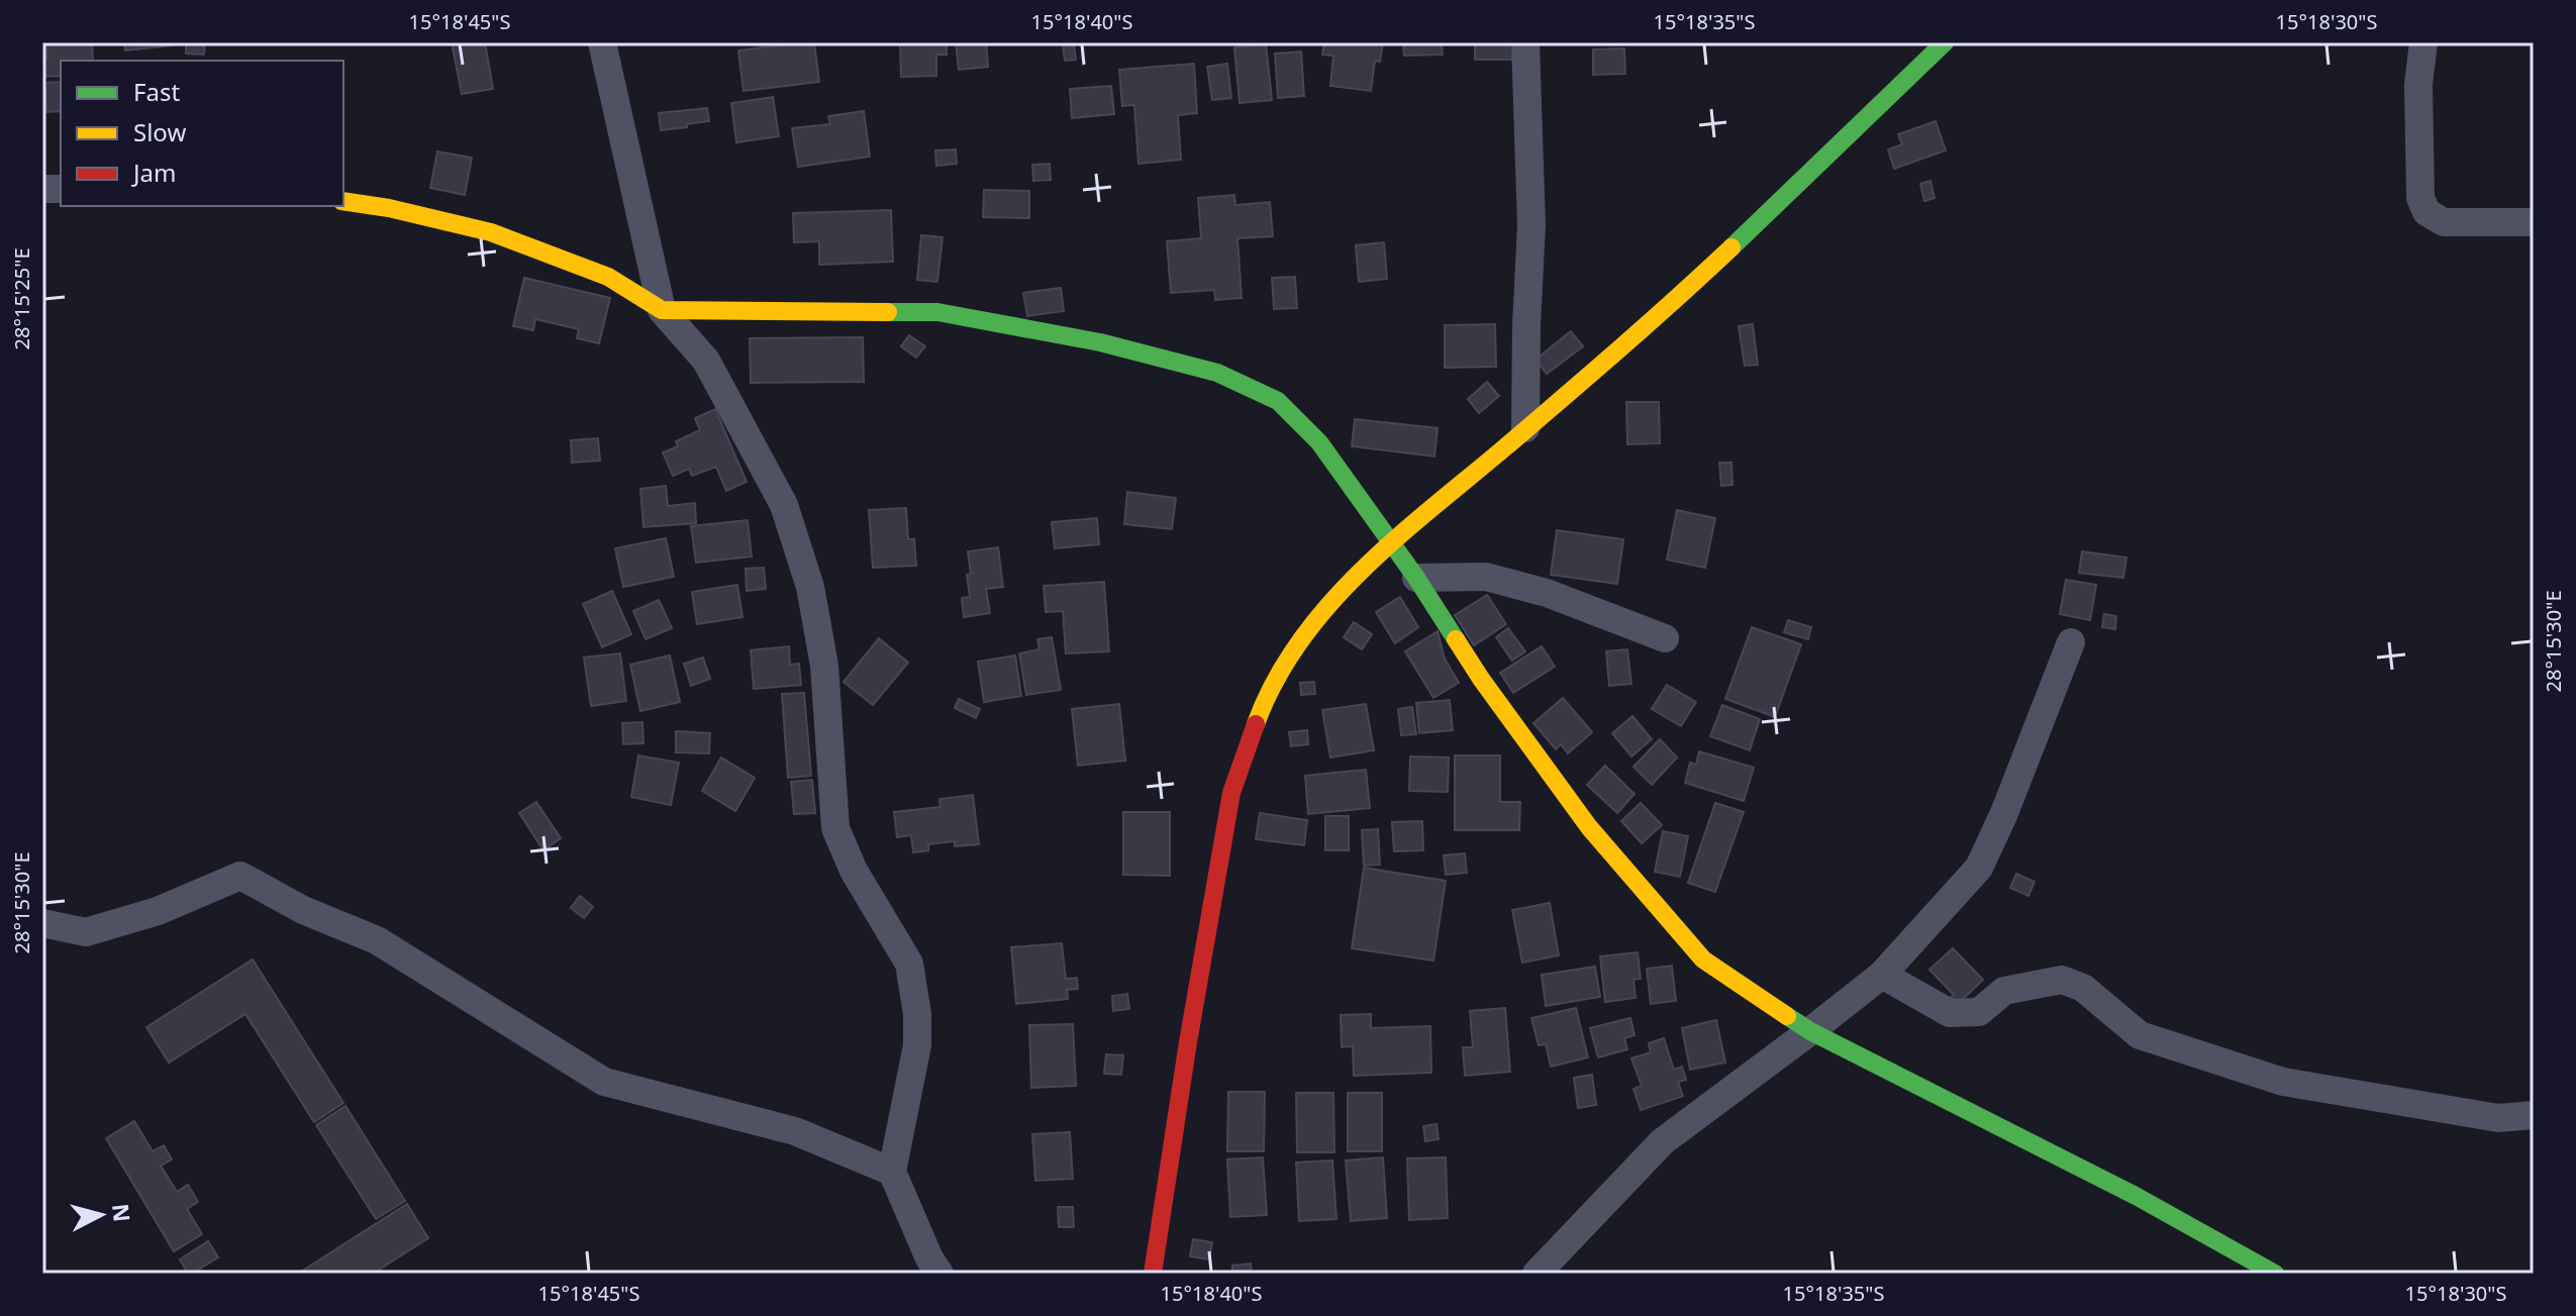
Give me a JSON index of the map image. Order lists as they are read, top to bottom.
{
  "legend": ["Fast", "Slow", "Jam"],
  "north": "right",
  "coordinates": [
    "15°18'45\"S",
    "15°18'40\"S",
    "15°18'35\"S",
    "15°18'30\"S",
    "28°15'25\"E",
    "28°15'30\"E"
  ]
}
